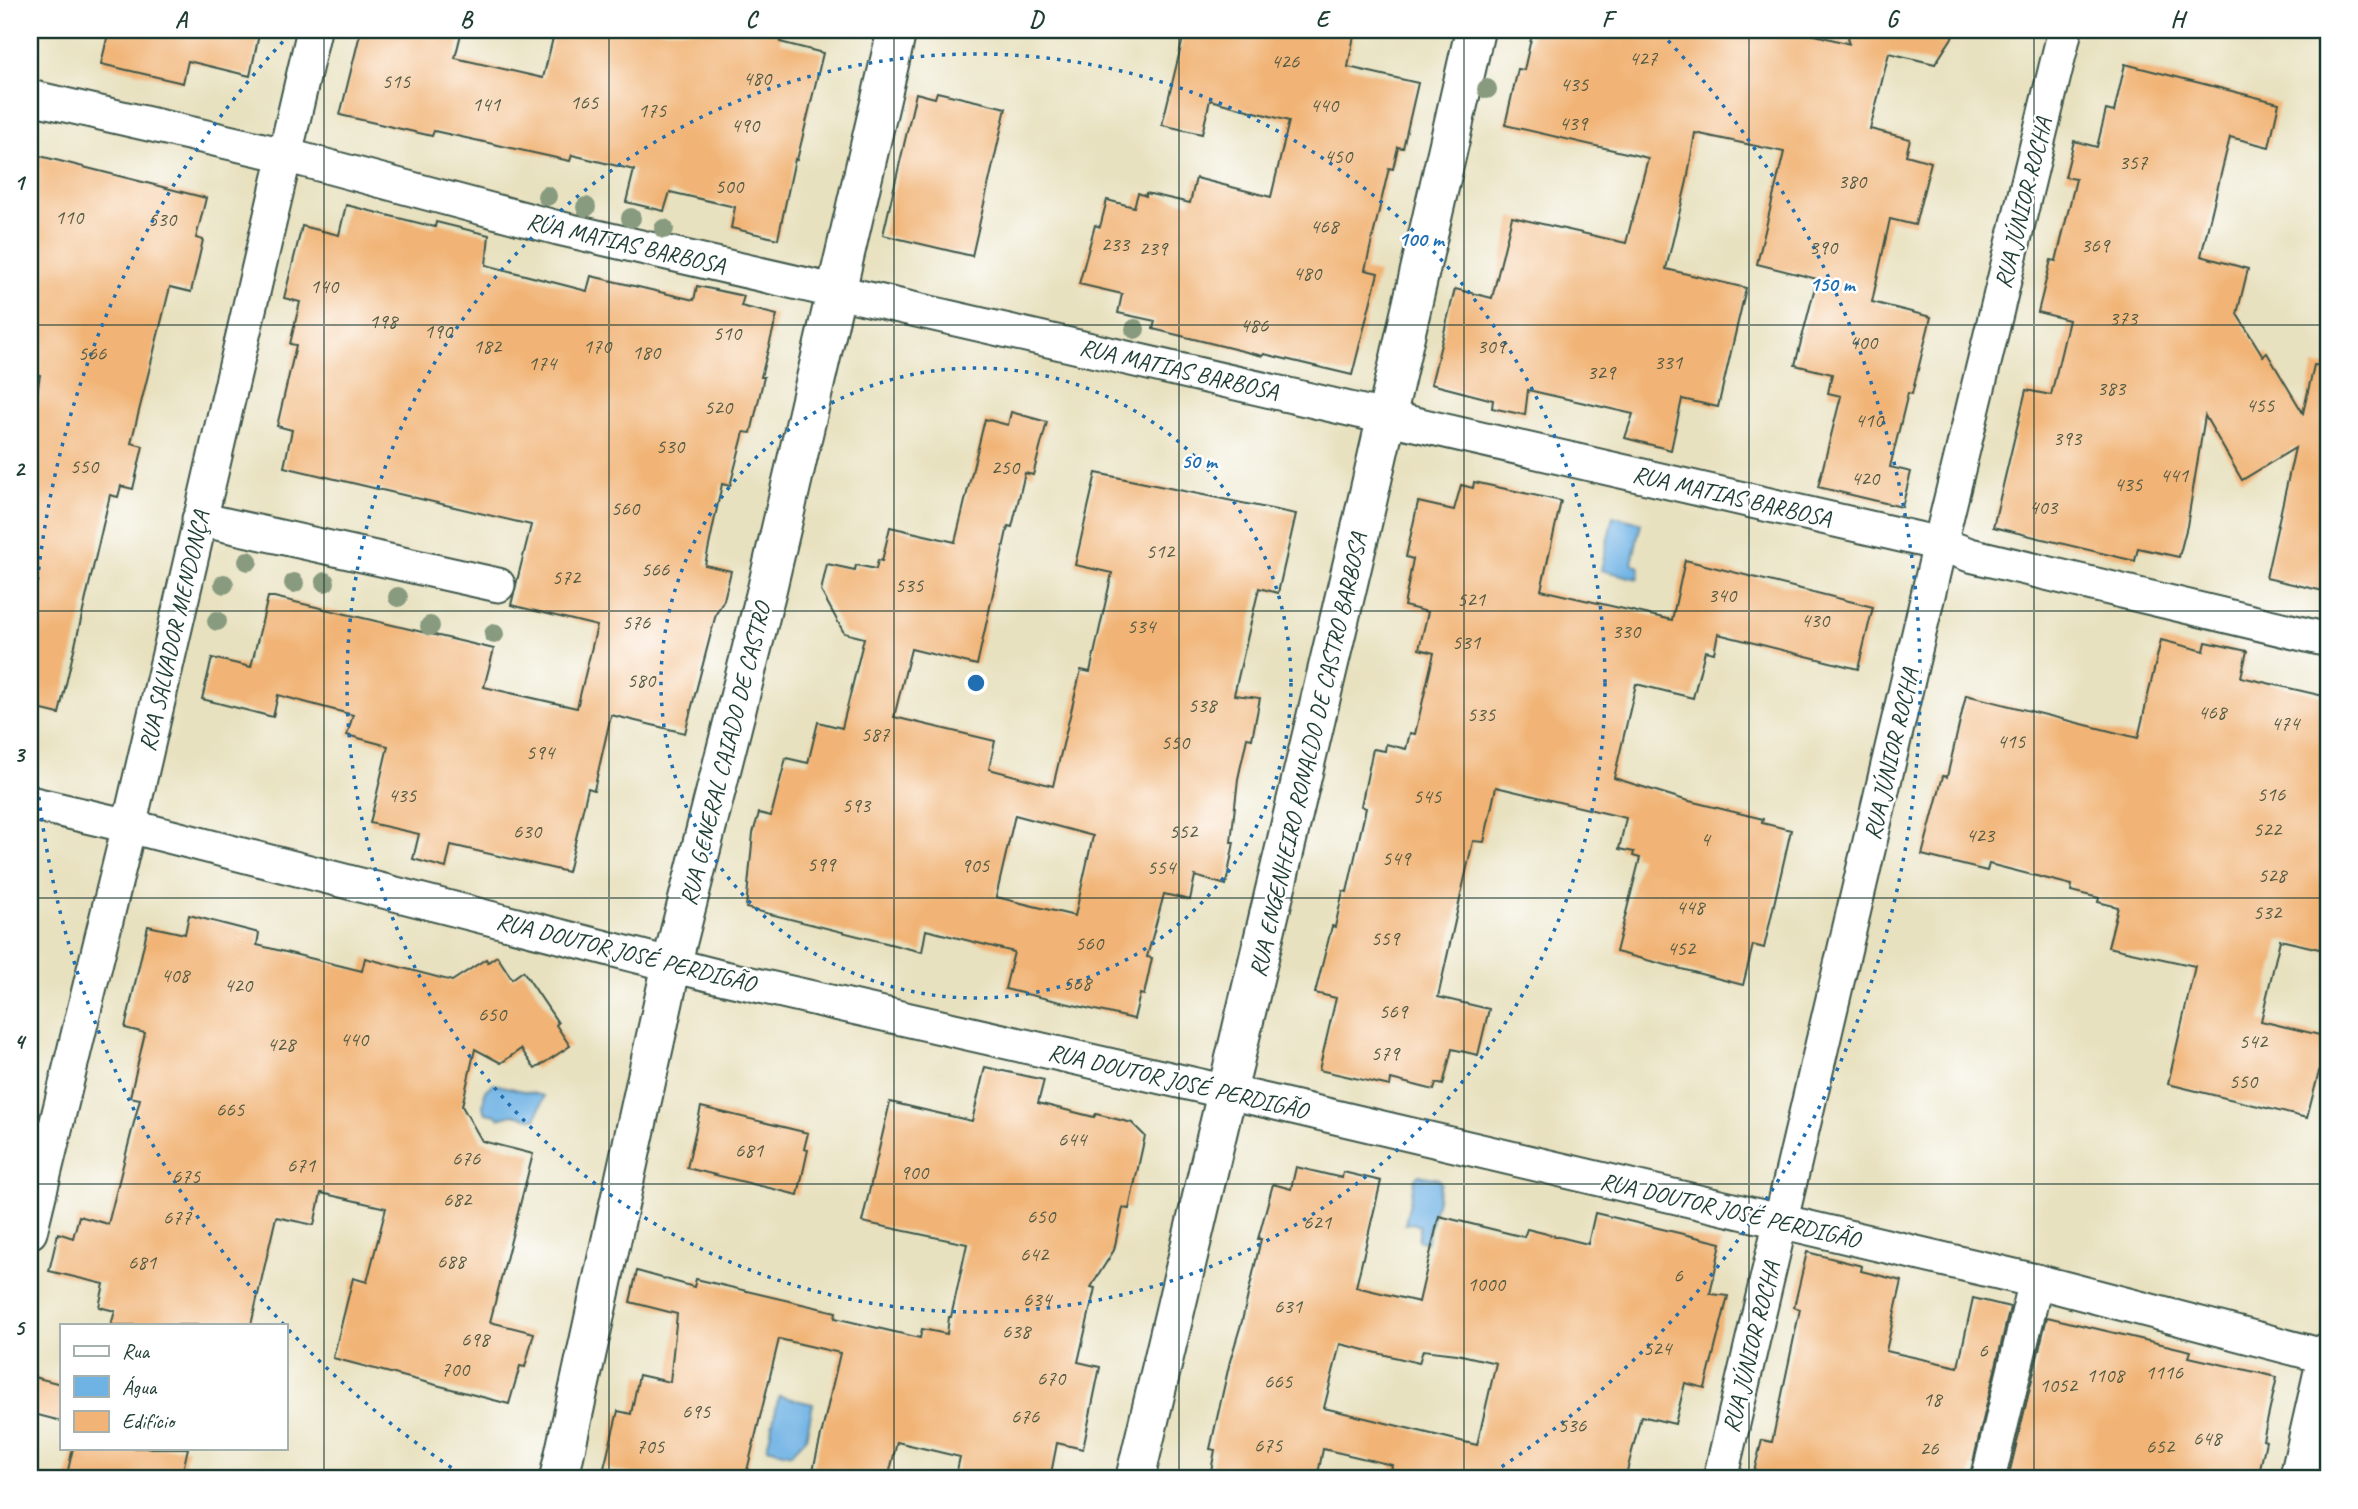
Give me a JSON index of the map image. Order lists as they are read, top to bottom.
{
  "streets": {
    "street": [
      "RUA JÚNIOR ROCHA",
      "RUA MATIAS BARBOSA",
      "RUA SALVADOR MENDONÇA",
      "RUA GENERAL CAIADO DE CASTRO",
      "RUA ENGENHEIRO RONALDO DE CASTRO BARBOSA",
      "RUA DOUTOR JOSÉ PERDIGÃO"
    ]
  },
  "crossings": [
    ["RUA JÚNIOR ROCHA", "RUA MATIAS BARBOSA"],
    ["RUA JÚNIOR ROCHA", "RUA DOUTOR JOSÉ PERDIGÃO"],
    ["RUA MATIAS BARBOSA", "RUA SALVADOR MENDONÇA"],
    ["RUA MATIAS BARBOSA", "RUA GENERAL CAIADO DE CASTRO"],
    ["RUA MATIAS BARBOSA", "RUA ENGENHEIRO RONALDO DE CASTRO BARBOSA"],
    ["RUA SALVADOR MENDONÇA", "RUA DOUTOR JOSÉ PERDIGÃO"],
    ["RUA GENERAL CAIADO DE CASTRO", "RUA DOUTOR JOSÉ PERDIGÃO"],
    ["RUA ENGENHEIRO RONALDO DE CASTRO BARBOSA", "RUA DOUTOR JOSÉ PERDIGÃO"]
  ],
  "house_numbers": [
    "427",
    "426",
    "480",
    "515",
    "435",
    "165",
    "141",
    "440",
    "175",
    "439",
    "490",
    "450",
    "357",
    "380",
    "500",
    "110",
    "530",
    "468",
    "233",
    "369",
    "390",
    "239",
    "480",
    "140",
    "373",
    "198",
    "486",
    "190",
    "510",
    "400",
    "182",
    "170",
    "309",
    "180",
    "566",
    "331",
    "174",
    "329",
    "383",
    "455",
    "520",
    "410",
    "393",
    "530",
    "550",
    "250",
    "441",
    "420",
    "435",
    "403",
    "560",
    "512",
    "566",
    "572",
    "535",
    "340",
    "521",
    "430",
    "576",
    "534",
    "330",
    "531",
    "580",
    "538",
    "468",
    "535",
    "474",
    "587",
    "415",
    "550",
    "594",
    "516",
    "435",
    "545",
    "593",
    "522",
    "630",
    "552",
    "423",
    "4",
    "549",
    "599",
    "905",
    "554",
    "528",
    "448",
    "532",
    "559",
    "560",
    "452",
    "408",
    "568",
    "420",
    "569",
    "650",
    "440",
    "542",
    "428",
    "579",
    "550",
    "665",
    "644",
    "681",
    "676",
    "671",
    "900",
    "675",
    "682",
    "650",
    "677",
    "621",
    "642",
    "688",
    "681",
    "6",
    "1000",
    "634",
    "631",
    "638",
    "698",
    "524",
    "6",
    "700",
    "1116",
    "1108",
    "670",
    "665",
    "1052",
    "18",
    "695",
    "676",
    "536",
    "648",
    "675",
    "705",
    "652",
    "26"
  ],
  "legend": ["Rua", "Água", "Edifício"],
  "grid": {
    "columns": [
      "A",
      "B",
      "C",
      "D",
      "E",
      "F",
      "G",
      "H"
    ],
    "rows": [
      "1",
      "2",
      "3",
      "4",
      "5"
    ]
  },
  "rings": ["100 m", "150 m", "50 m"]
}
